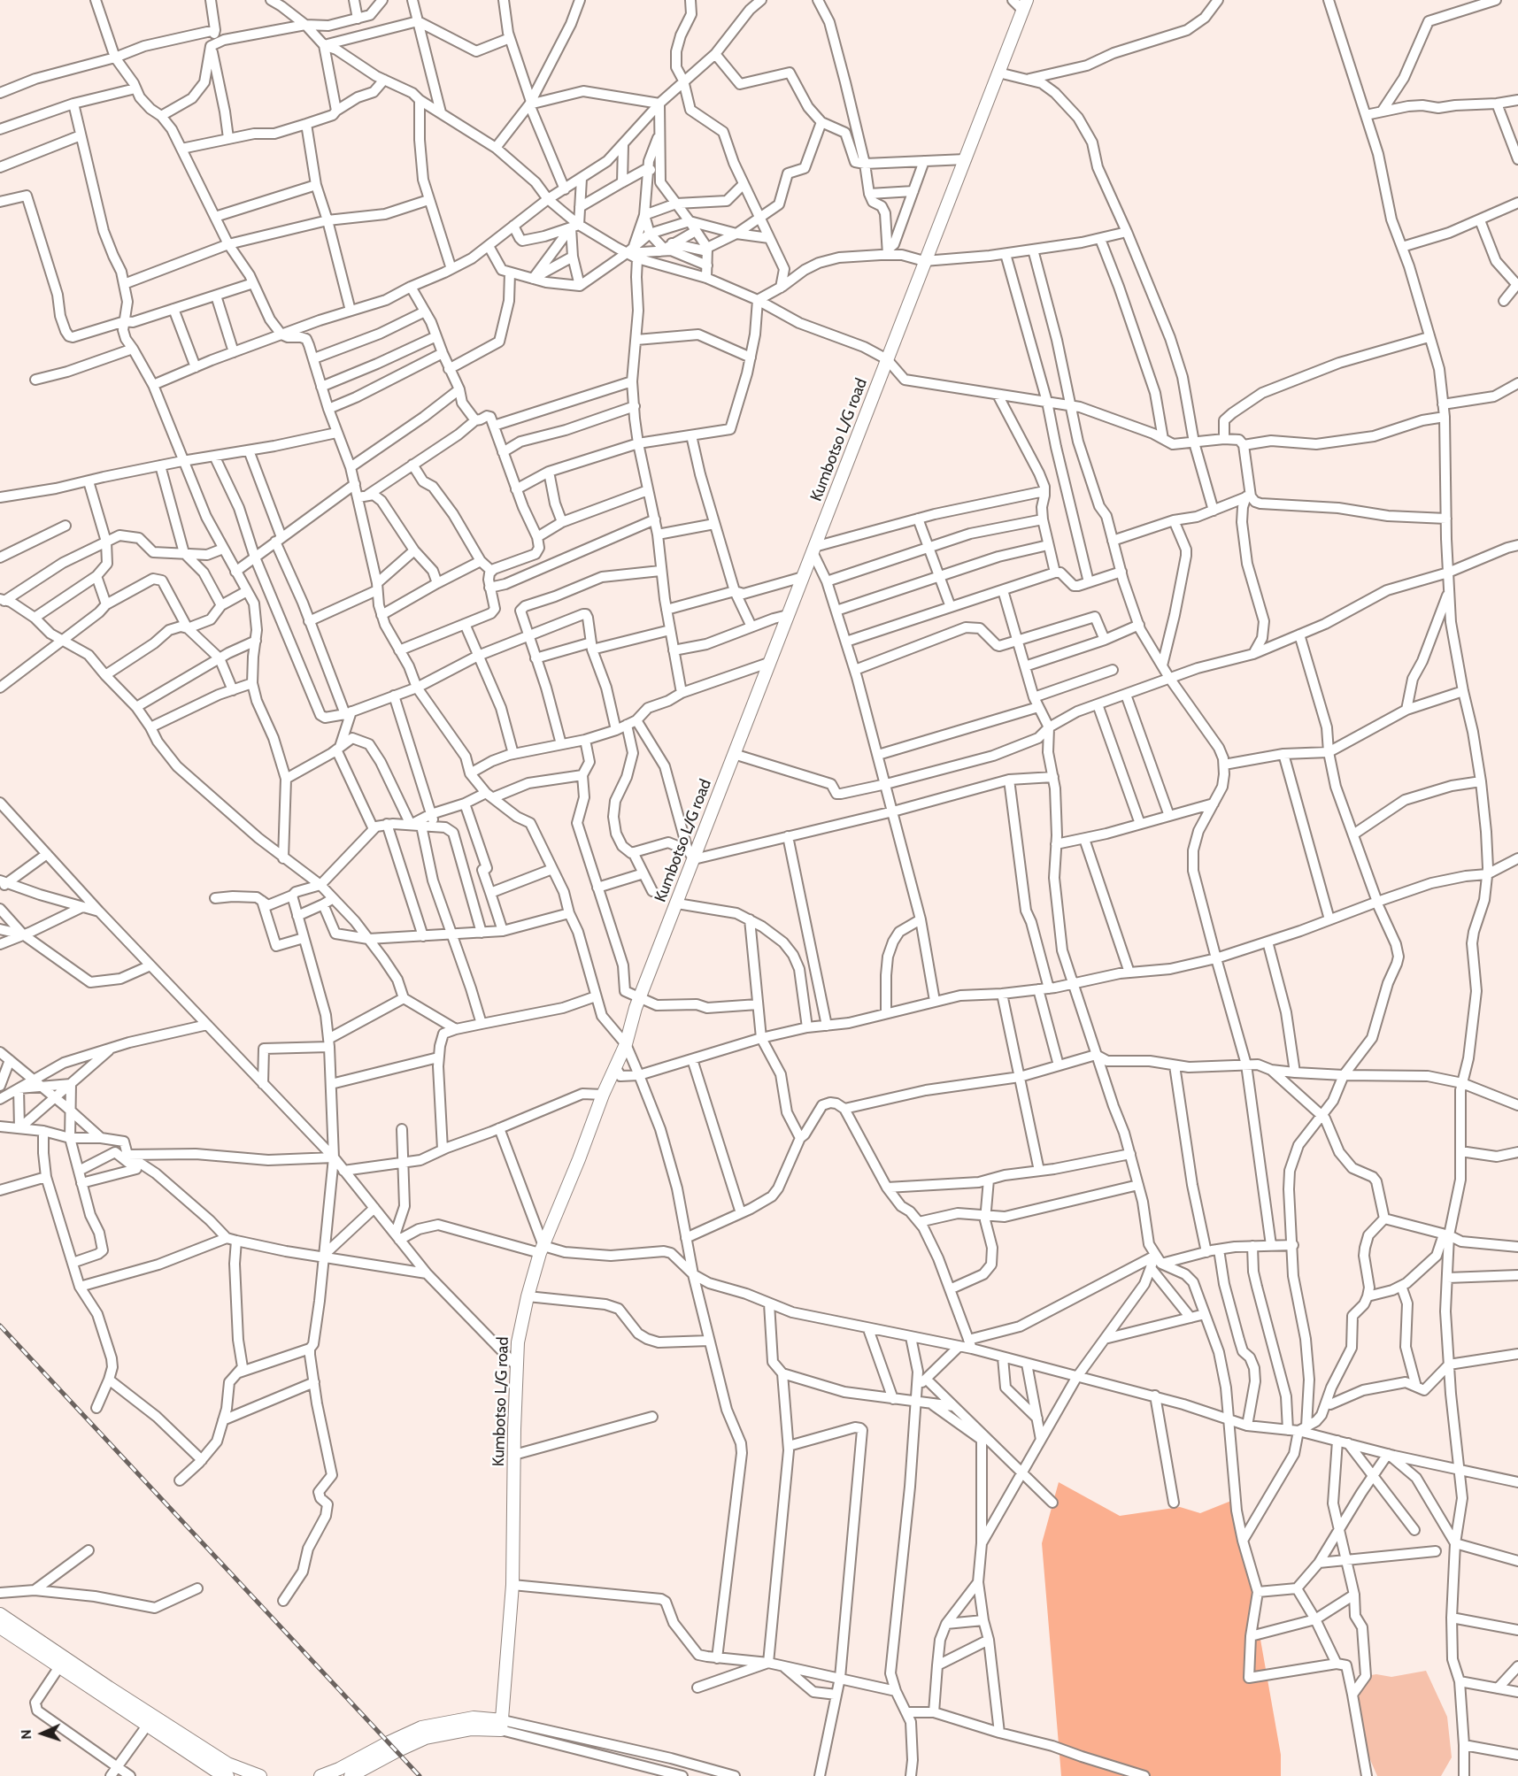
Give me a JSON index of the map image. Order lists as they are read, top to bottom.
{
  "streets": {
    "main road": ["Kumbotso L/G road"]
  },
  "north": "left"
}
